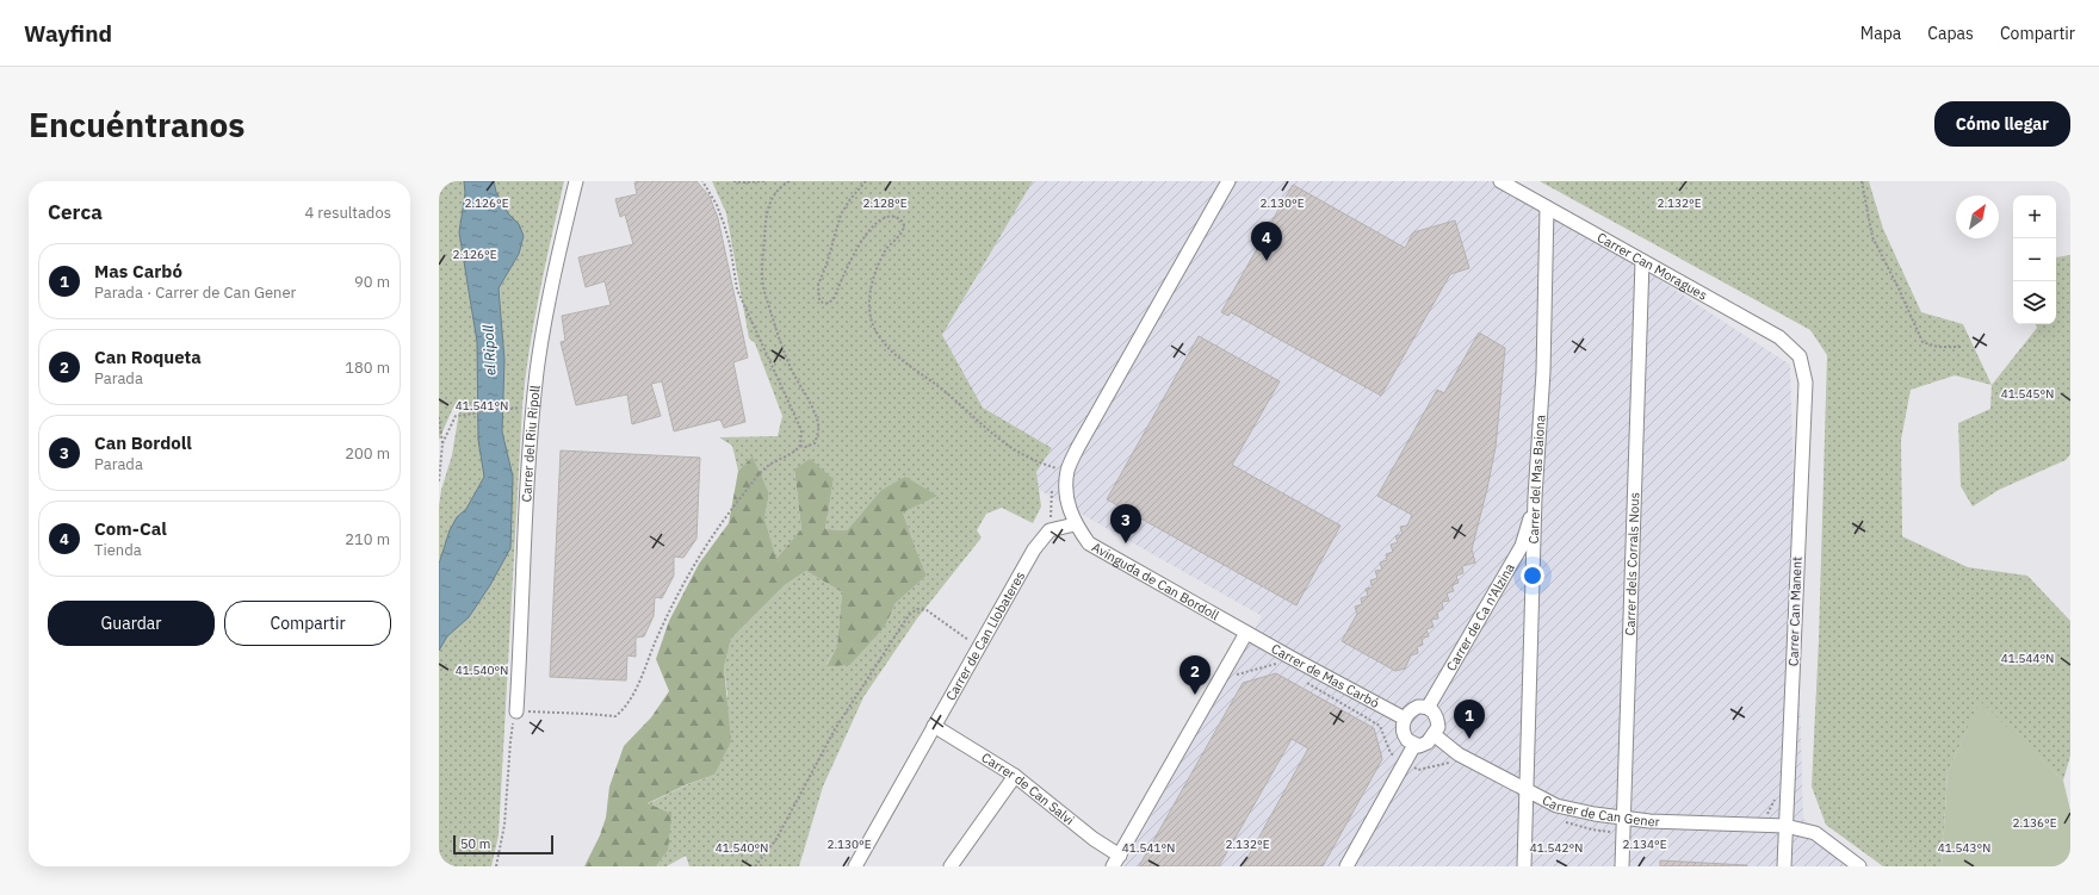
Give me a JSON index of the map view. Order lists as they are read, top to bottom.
{
  "streets": {
    "street": [
      "Carrer Can Moragues",
      "Carrer del Riu Ripoll",
      "Carrer del Mas Baiona",
      "Carrer dels Corrals Nous",
      "Avinguda de Can Bordoll",
      "Carrer Can Manent",
      "Carrer de Ca n'Alzina",
      "Carrer de Can Llobateres",
      "Carrer de Mas Carbó",
      "Carrer de Can Salvi",
      "Carrer de Can Gener"
    ]
  },
  "crossings": [
    ["Carrer Can Moragues", "Carrer del Mas Baiona"],
    ["Carrer Can Moragues", "Carrer dels Corrals Nous"],
    ["Carrer Can Moragues", "Carrer Can Manent"],
    ["Carrer del Mas Baiona", "Carrer de Ca n'Alzina"],
    ["Carrer del Mas Baiona", "Carrer de Can Gener"],
    ["Carrer dels Corrals Nous", "Carrer de Can Gener"],
    ["Avinguda de Can Bordoll", "Carrer de Mas Carbó"],
    ["Carrer Can Manent", "Carrer de Can Gener"],
    ["Carrer de Ca n'Alzina", "Carrer de Mas Carbó"],
    ["Carrer de Ca n'Alzina", "Carrer de Can Gener"],
    ["Carrer de Can Llobateres", "Carrer de Can Salvi"],
    ["Carrer de Mas Carbó", "Carrer de Can Gener"]
  ],
  "water": ["el Ripoll"],
  "scale_bar": "50 m",
  "north": "top right",
  "page": {
    "header": "Wayfind",
    "nav": ["Mapa", "Capas", "Compartir"],
    "buttons": [
      "Cómo llegar",
      ["Guardar", "Compartir"]
    ],
    "title": "Encuéntranos",
    "heading": ["Cerca", "4 resultados"],
    "map_buttons": ["+", "−"],
    "pins": [
      "4",
      "3",
      "2",
      "1"
    ],
    "list": [
      {
        "mark": "1",
        "name": "Mas Carbó",
        "note": "Parada · Carrer de Can Gener",
        "value": "90 m"
      },
      {
        "mark": "2",
        "name": "Can Roqueta",
        "note": "Parada",
        "value": "180 m"
      },
      {
        "mark": "3",
        "name": "Can Bordoll",
        "note": "Parada",
        "value": "200 m"
      },
      {
        "mark": "4",
        "name": "Com-Cal",
        "note": "Tienda",
        "value": "210 m"
      }
    ],
    "scale": "50 m"
  },
  "coordinates": [
    "2.126°E",
    "2.128°E",
    "2.130°E",
    "2.132°E",
    "41.545°N",
    "41.541°N",
    "41.544°N",
    "41.540°N",
    "2.136°E",
    "2.134°E",
    "41.542°N",
    "41.543°N"
  ]
}
